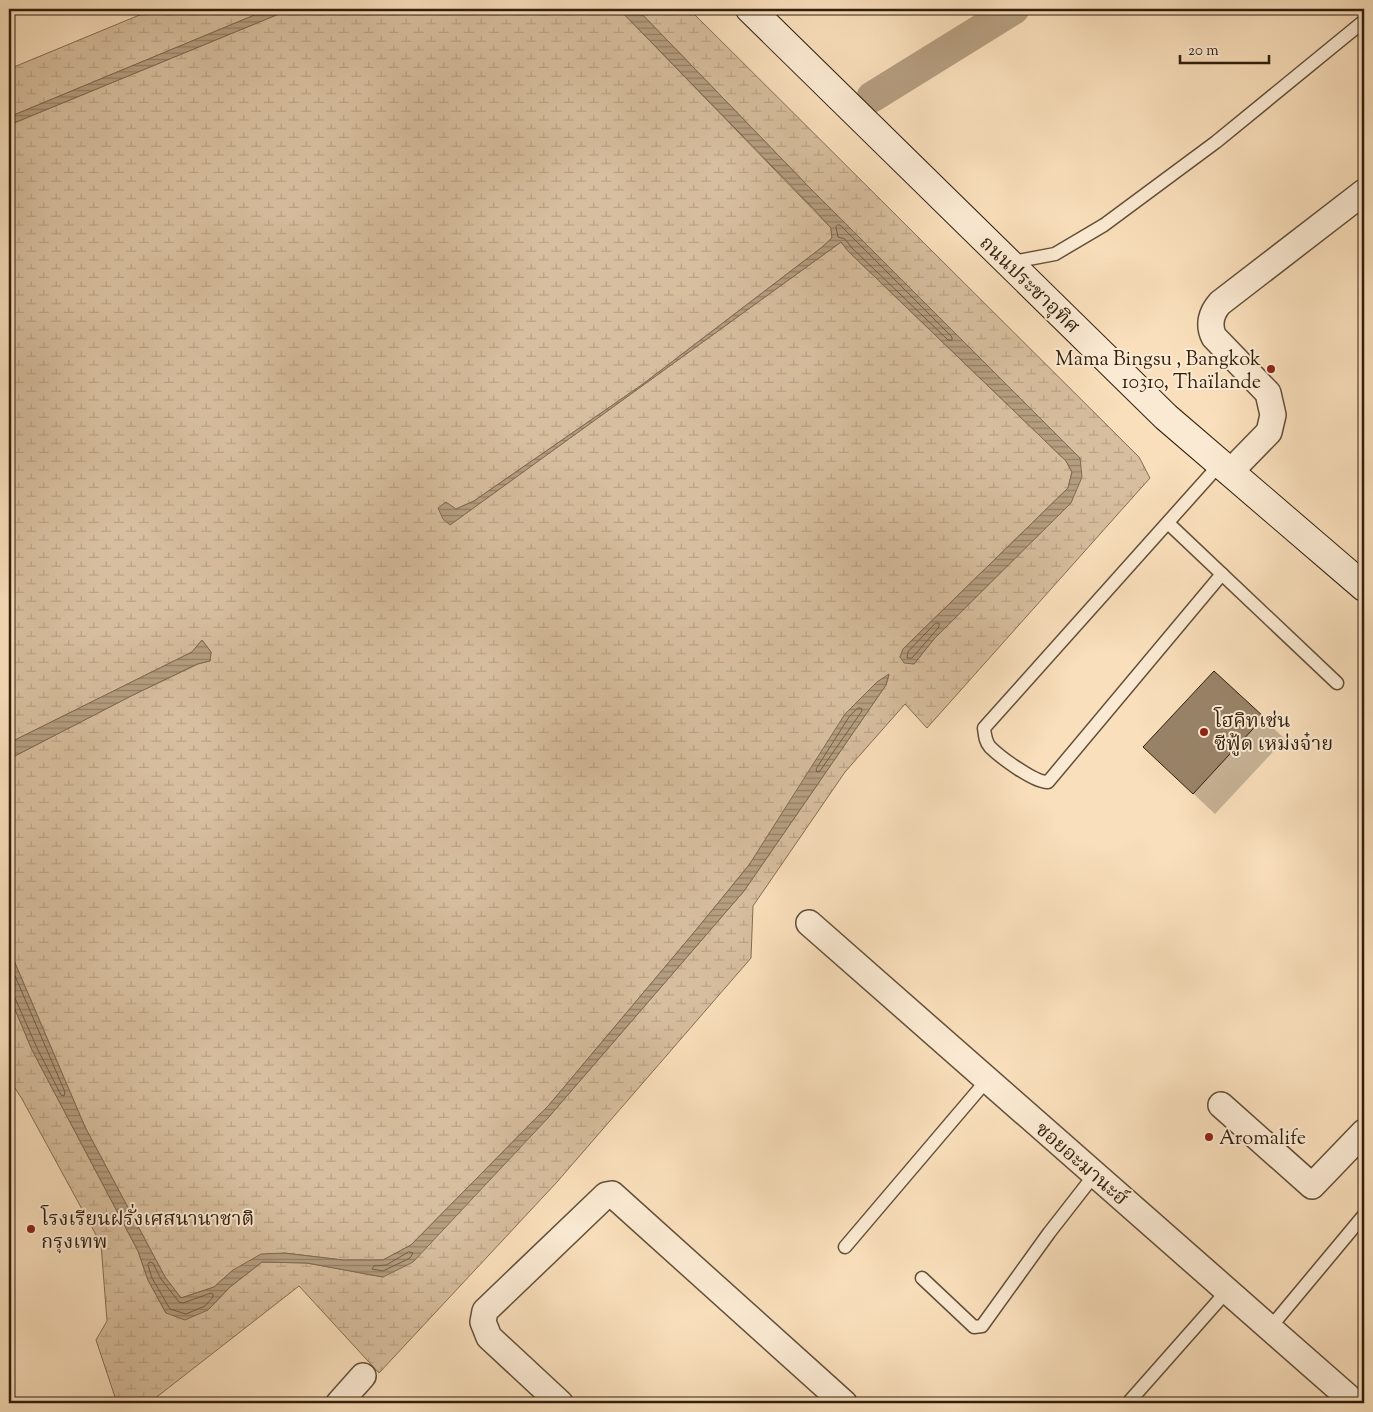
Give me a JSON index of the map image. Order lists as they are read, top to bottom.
{
  "streets": {
    "main road": ["ถนนประชาอุทิศ"],
    "street": ["ซอยอะมานะฮ์"]
  },
  "places": [
    "Mama Bingsu , Bangkok 10310, Thaïlande",
    "โฮคิทเช่น ซีฟู้ด เหม่งจ๋าย",
    "Aromalife",
    "โรงเรียนฝรั่งเศสนานาชาติ กรุงเทพ"
  ],
  "scale_bar": "20 m"
}
